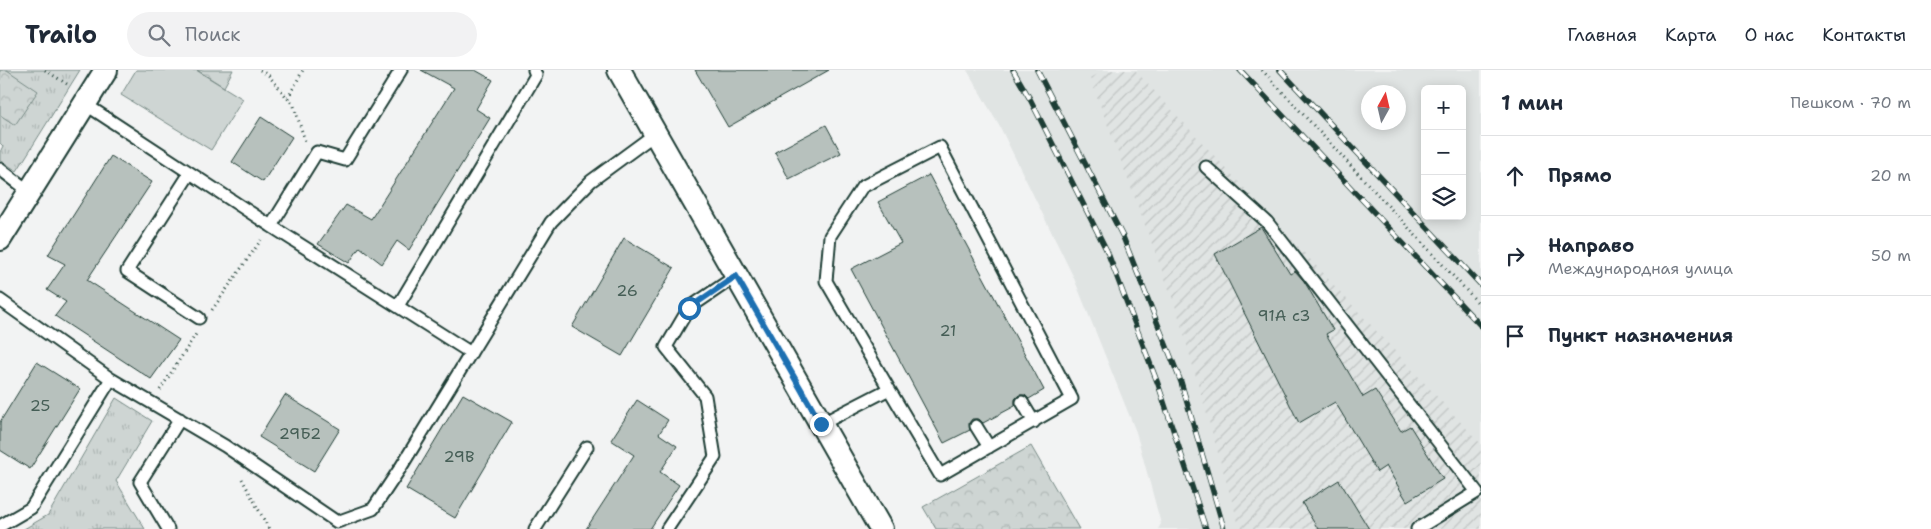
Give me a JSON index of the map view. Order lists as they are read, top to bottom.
{
  "house_numbers": [
    "26",
    "91А с3",
    "21",
    "25",
    "29Б2",
    "29В"
  ],
  "north": "top",
  "page": {
    "header": "Trailo",
    "search": "Поиск",
    "nav": [
      "Главная",
      "Карта",
      "О нас",
      "Контакты"
    ],
    "heading": ["1 мин", "Пешком · 70 m"],
    "map_buttons": ["+", "−"],
    "list": [
      ["Прямо", "20 m"],
      ["Направо", "Международная улица", "50 m"],
      "Пункт назначения"
    ]
  }
}
